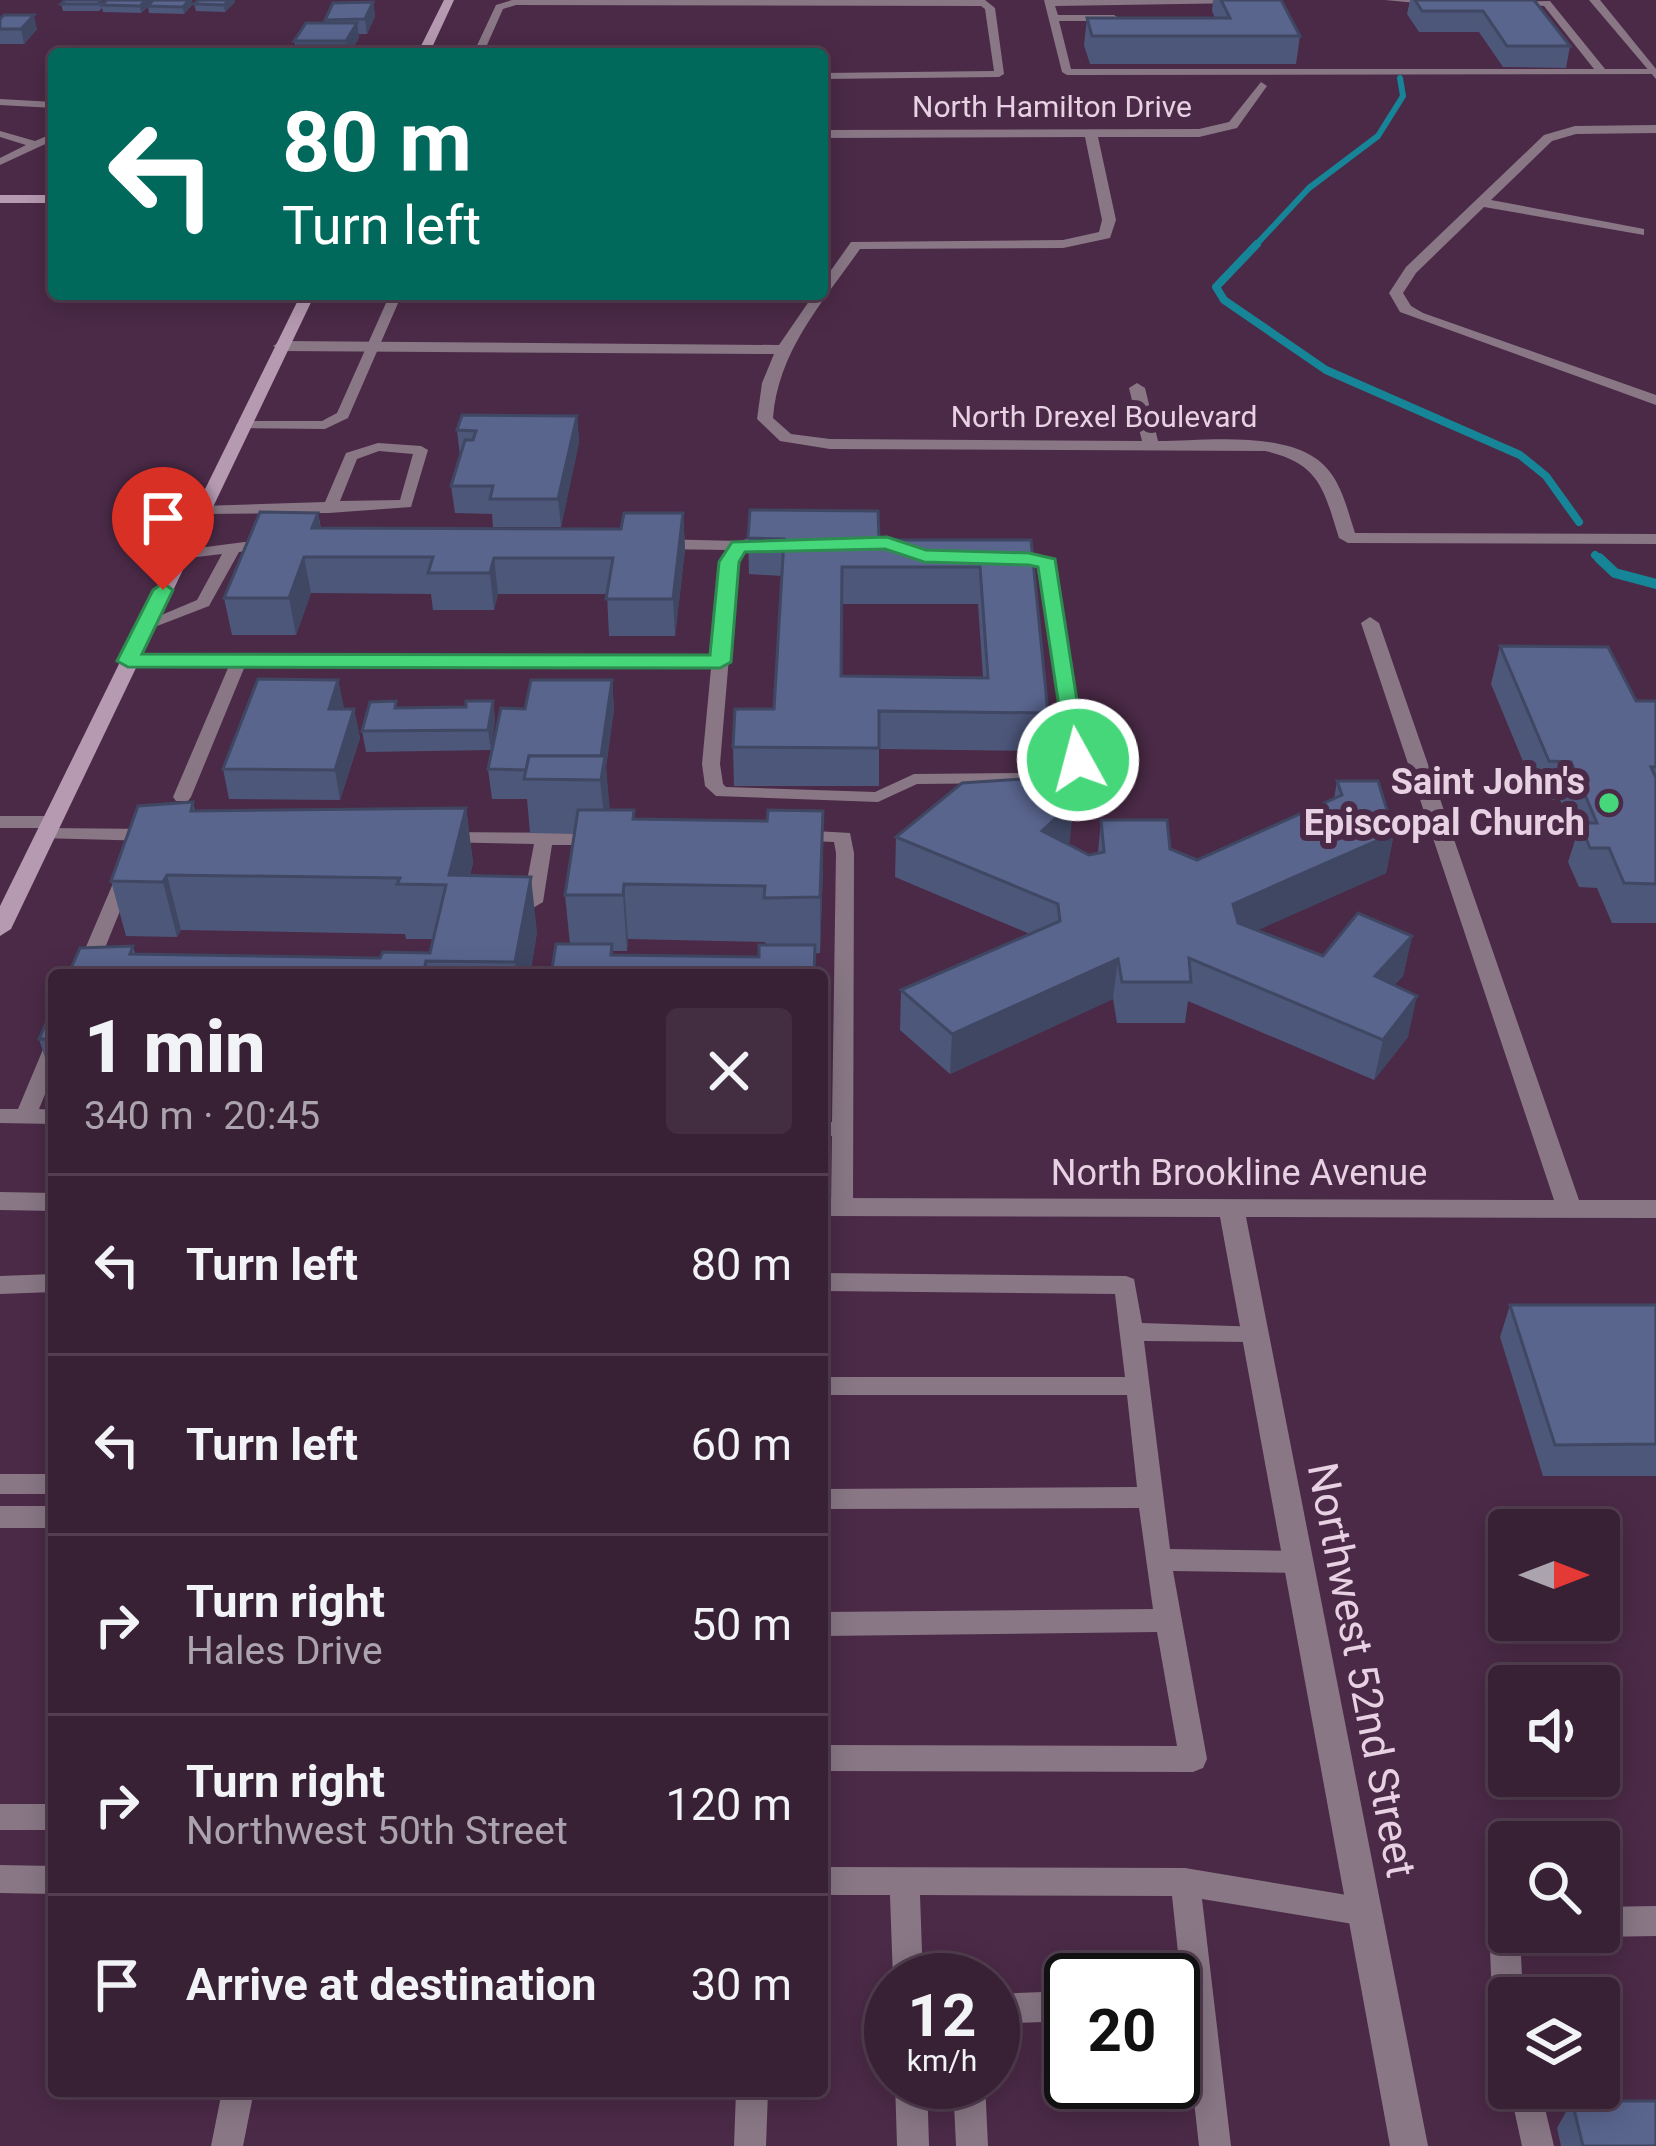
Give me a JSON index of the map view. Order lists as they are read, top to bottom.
{
  "streets": {
    "street": [
      "North Hamilton Drive",
      "North Drexel Boulevard",
      "North Brookline Avenue",
      "Northwest 52nd Street"
    ]
  },
  "crossings": [
    ["North Brookline Avenue", "Northwest 52nd Street"]
  ],
  "places": ["Saint John's Episcopal Church"],
  "north": "right",
  "page": {
    "turn": ["80 m", "Turn left"],
    "heading": ["1 min", "340 m · 20:45"],
    "list": [
      {
        "name": "Turn left",
        "value": "80 m"
      },
      {
        "name": "Turn left",
        "value": "60 m"
      },
      {
        "name": "Turn right",
        "note": "Hales Drive",
        "value": "50 m"
      },
      {
        "name": "Turn right",
        "note": "Northwest 50th Street",
        "value": "120 m"
      },
      {
        "name": "Arrive at destination",
        "value": "30 m"
      }
    ],
    "speed": "12 km/h",
    "limit": "20"
  }
}
